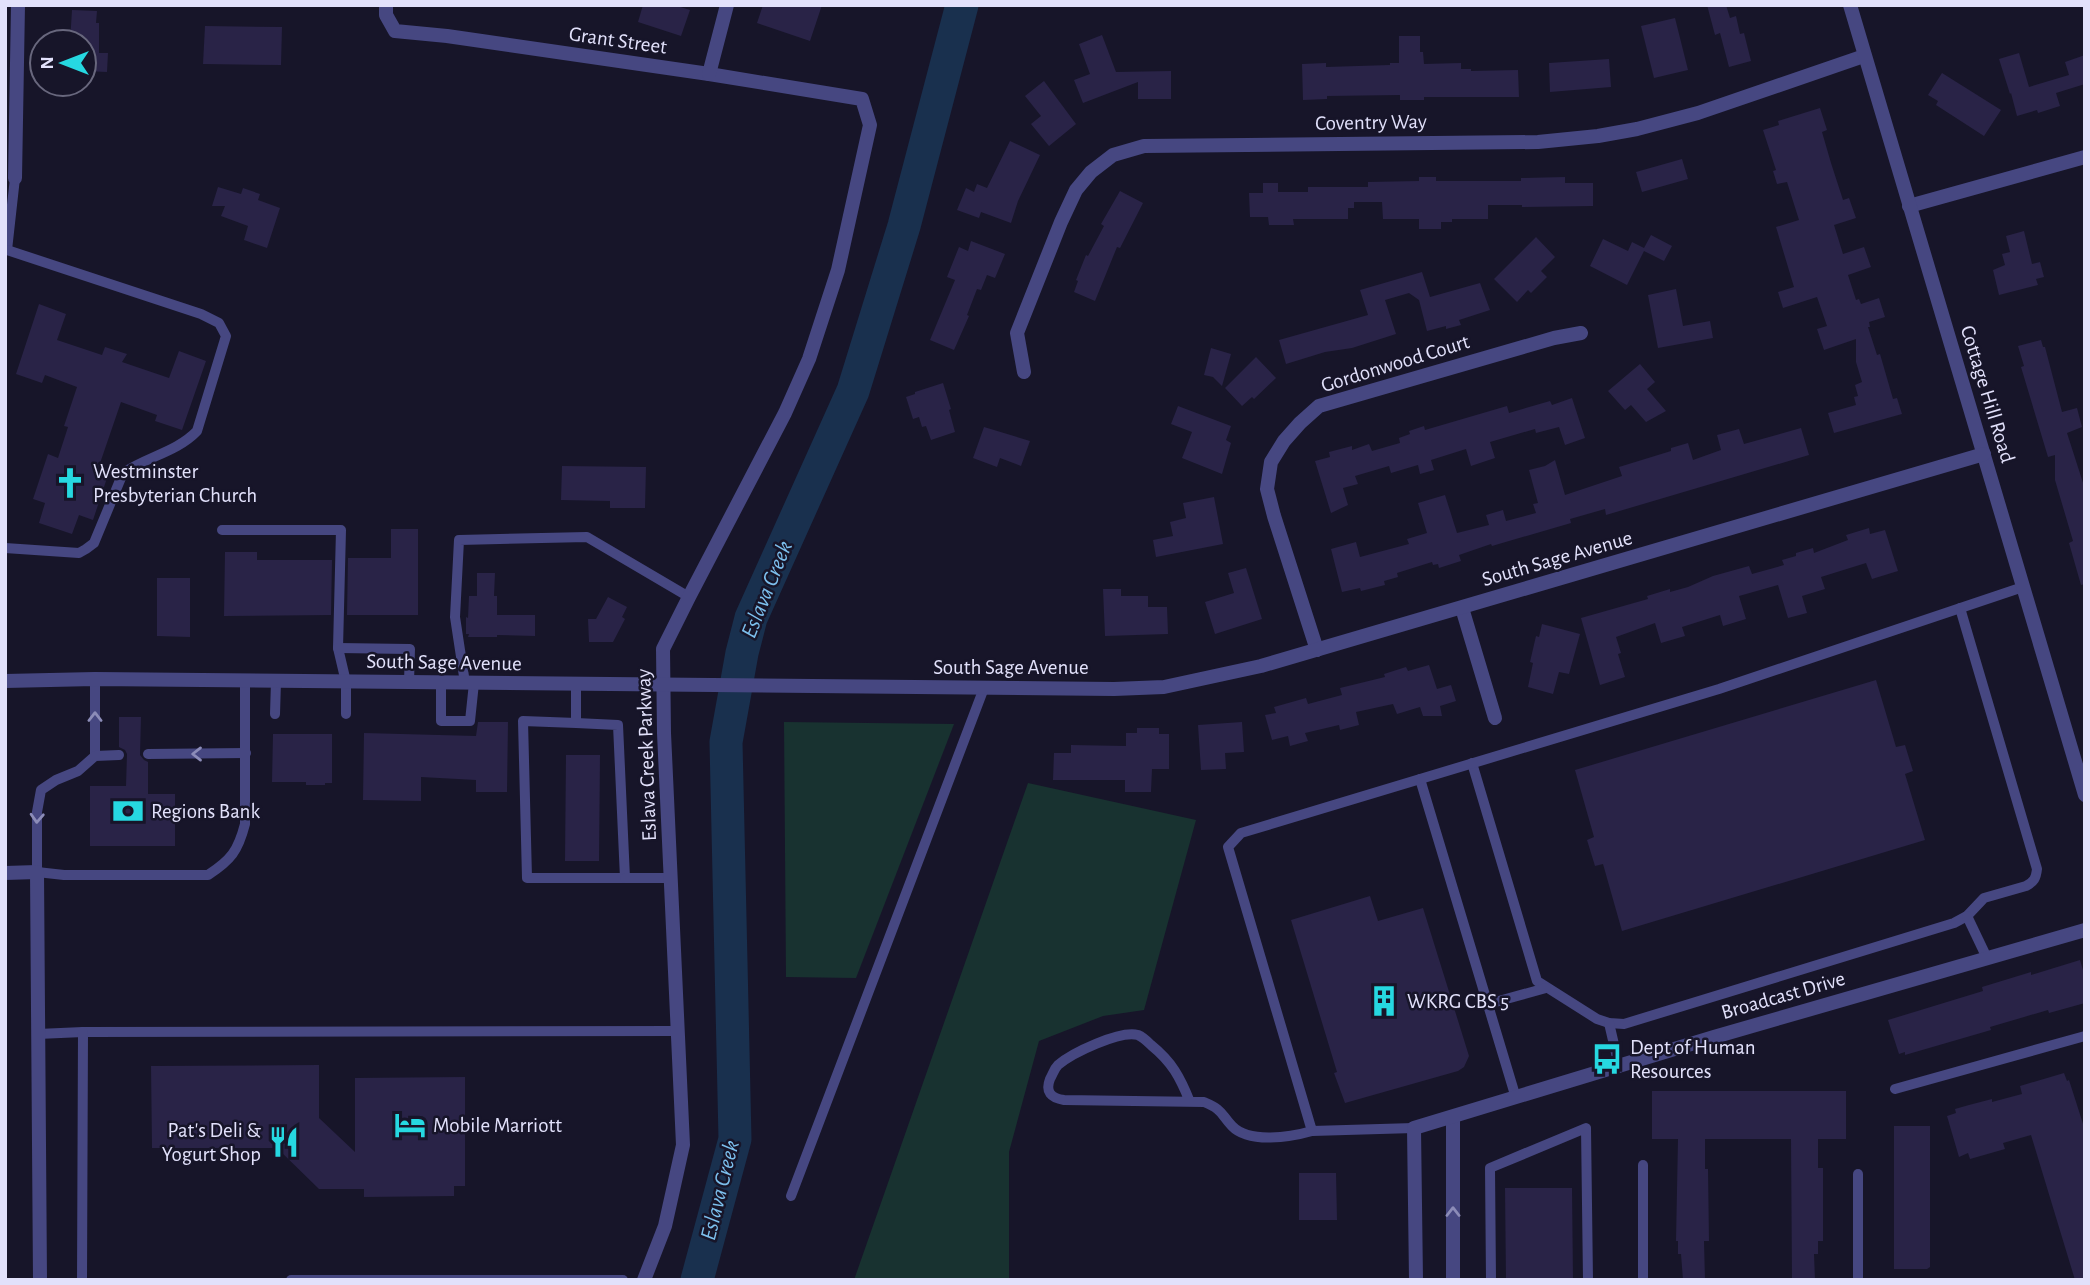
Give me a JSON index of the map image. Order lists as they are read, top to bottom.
{
  "streets": {
    "street": [
      "Grant Street",
      "Coventry Way",
      "Gordonwood Court",
      "Cottage Hill Road",
      "South Sage Avenue",
      "Eslava Creek Parkway",
      "Broadcast Drive"
    ]
  },
  "crossings": [
    ["Grant Street", "Eslava Creek Parkway"],
    ["Coventry Way", "Cottage Hill Road"],
    ["Gordonwood Court", "South Sage Avenue"],
    ["Cottage Hill Road", "South Sage Avenue"],
    ["South Sage Avenue", "Eslava Creek Parkway"]
  ],
  "water": ["Eslava Creek"],
  "places": {
    "church": ["Westminster Presbyterian Church"],
    "bank": ["Regions Bank"],
    "building": ["WKRG CBS 5"],
    "bus stop": ["Dept of Human Resources"],
    "hotel": ["Mobile Marriott"],
    "restaurant": ["Pat's Deli & Yogurt Shop"]
  },
  "north": "left"
}
